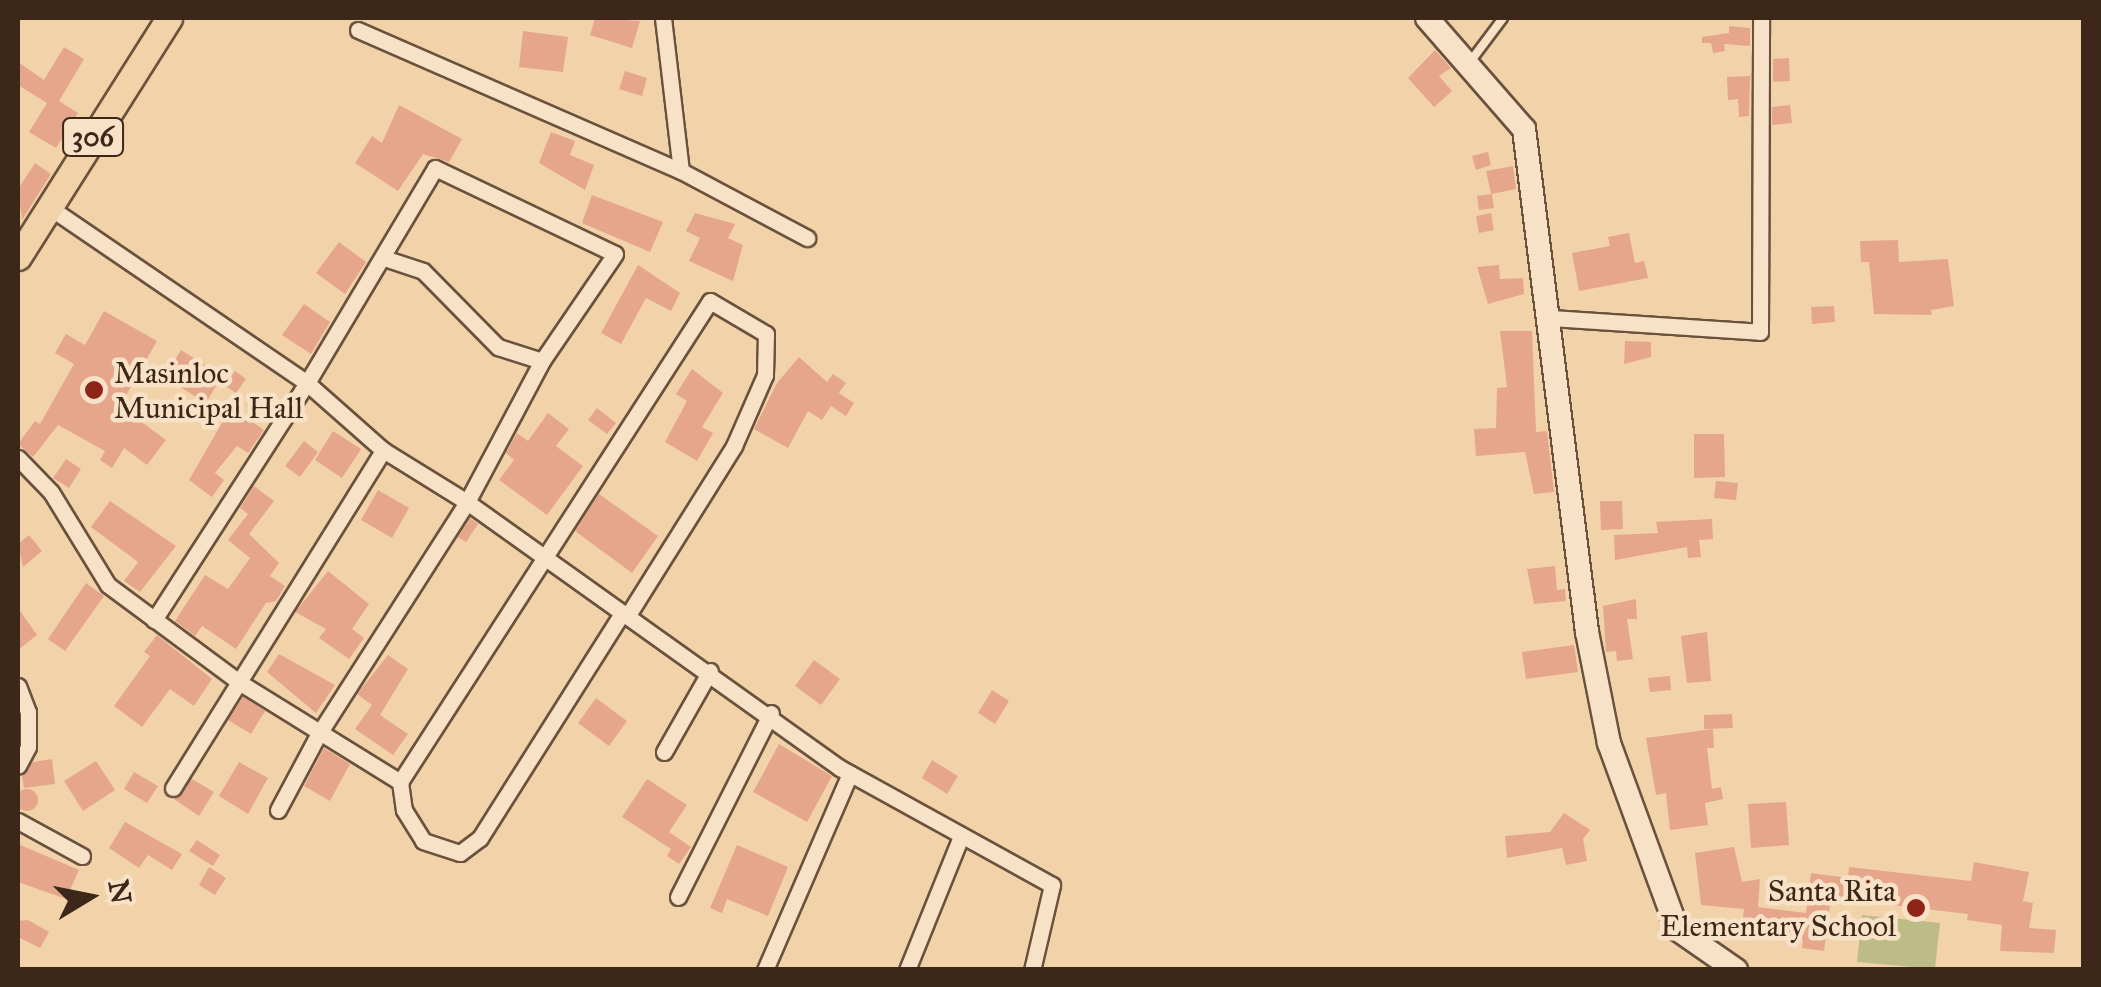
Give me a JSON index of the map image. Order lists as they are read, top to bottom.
{
  "streets": {
    "main road": ["306"]
  },
  "places": ["Masinloc Municipal Hall", "Santa Rita Elementary School"],
  "north": "right"
}
